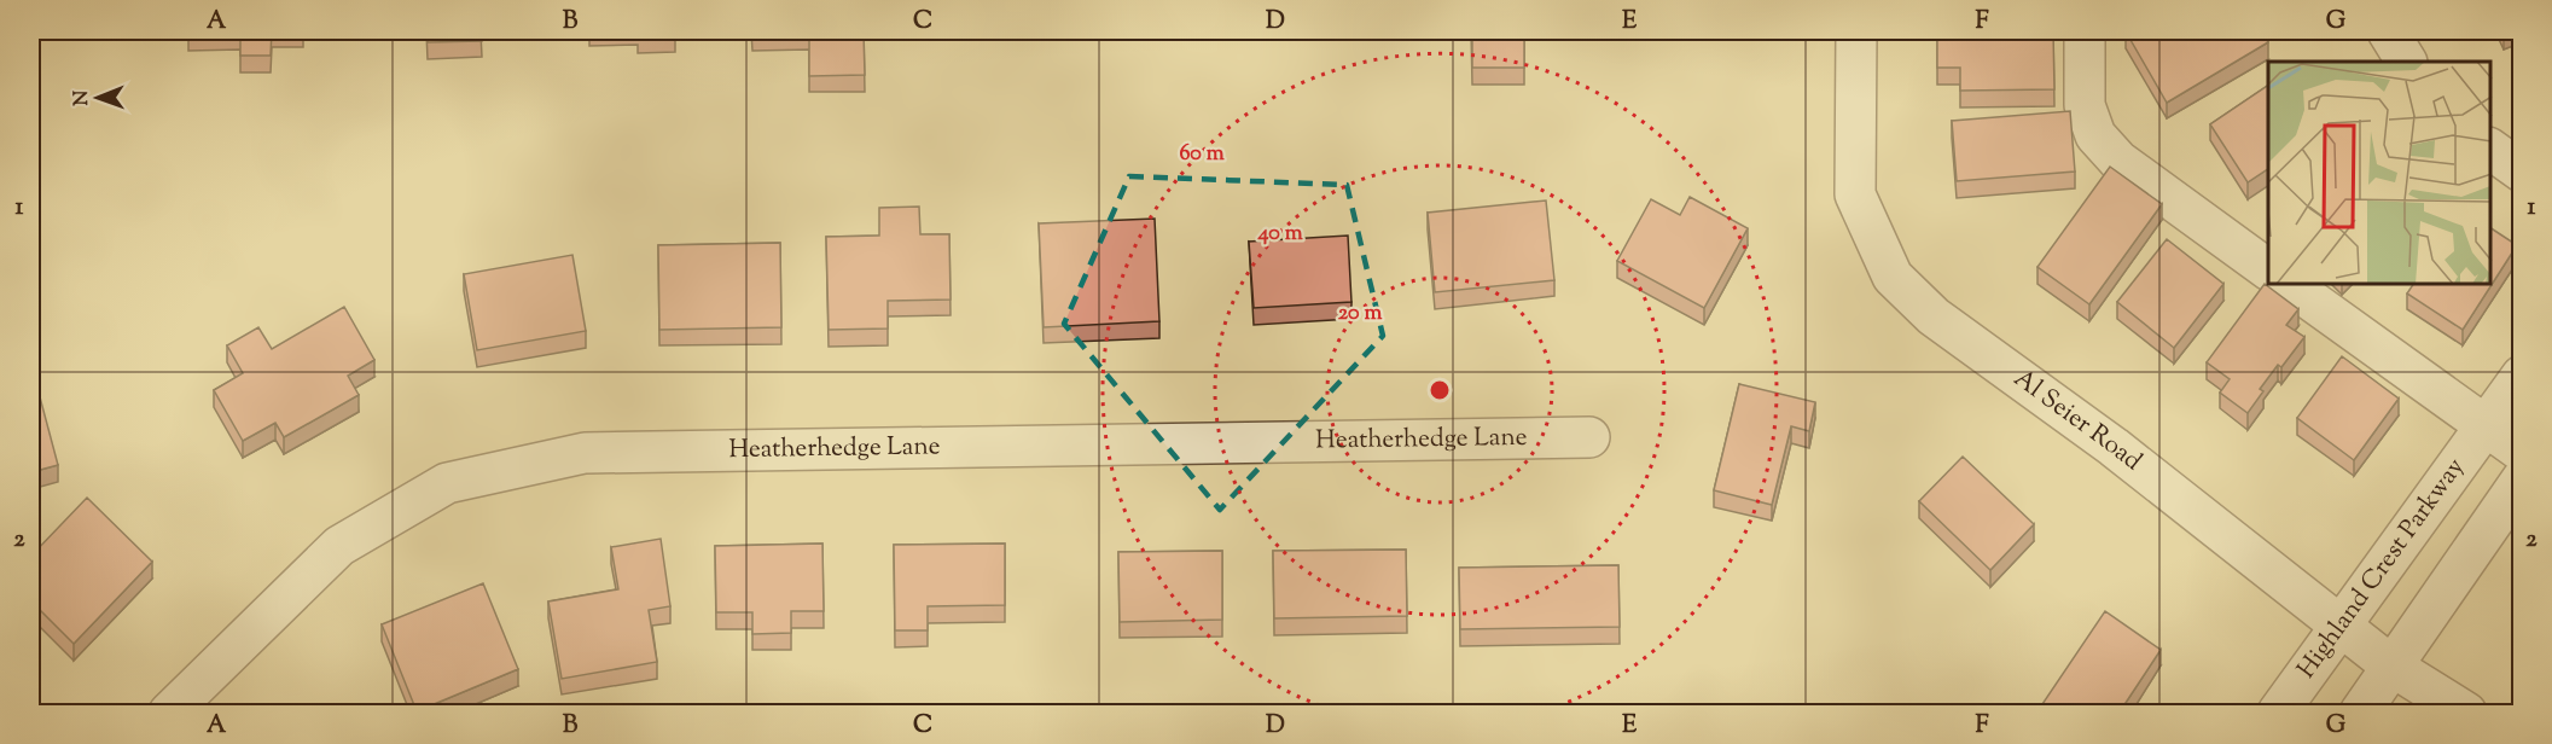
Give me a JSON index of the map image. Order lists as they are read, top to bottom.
{
  "streets": {
    "street": ["Al Seier Road", "Heatherhedge Lane", "Highland Crest Parkway"]
  },
  "crossings": [
    ["Al Seier Road", "Highland Crest Parkway"]
  ],
  "north": "left",
  "grid": {
    "columns": [
      "A",
      "B",
      "C",
      "D",
      "E",
      "F",
      "G"
    ],
    "rows": ["1", "2"]
  },
  "rings": ["60 m", "40 m", "20 m"]
}
